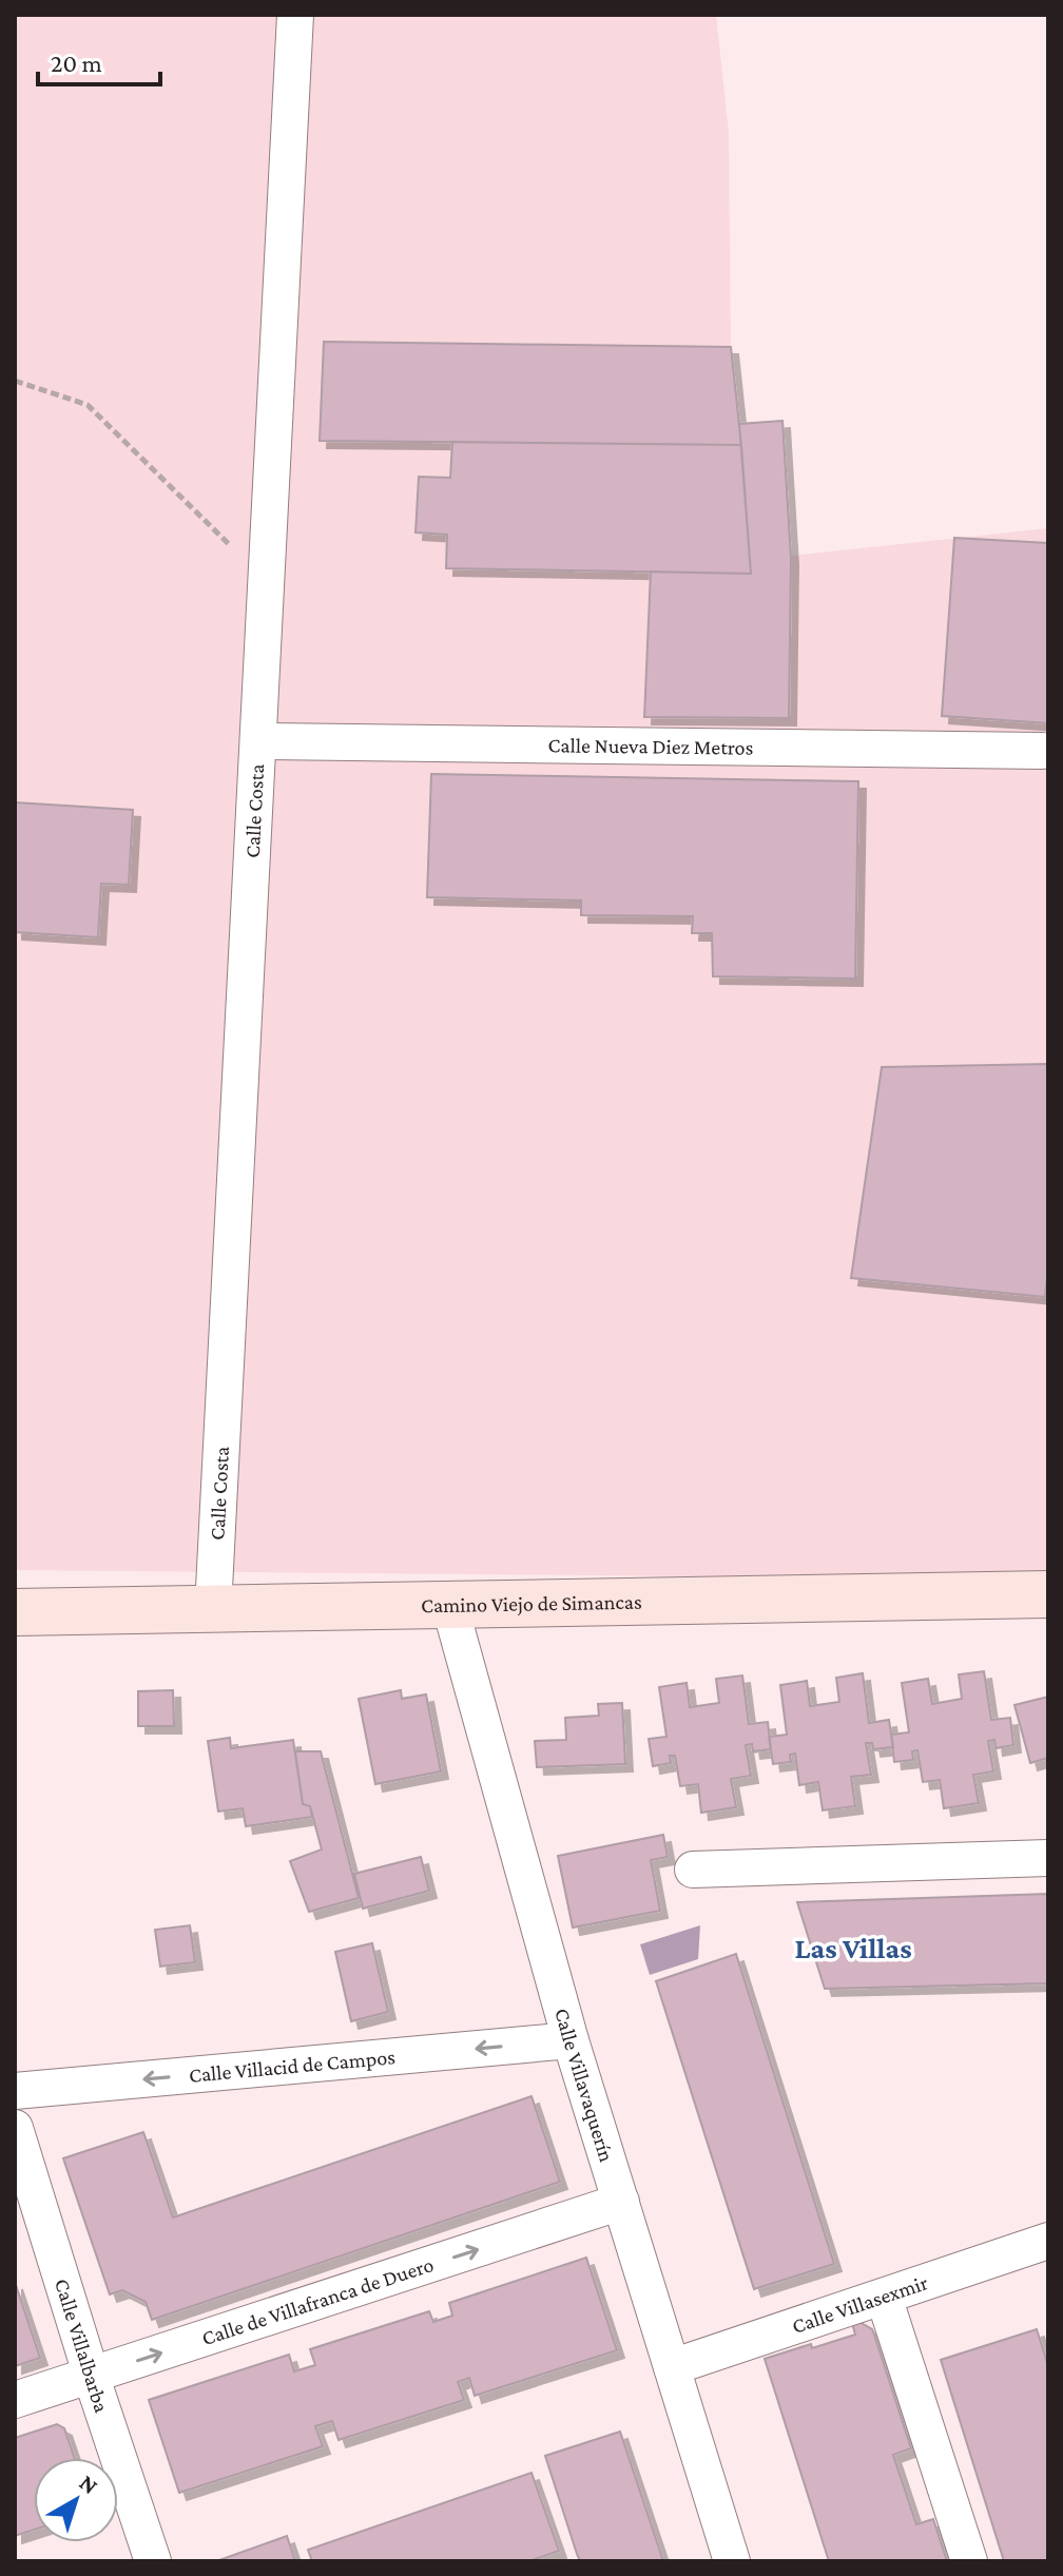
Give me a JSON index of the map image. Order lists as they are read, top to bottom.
{
  "streets": {
    "main road": ["Camino Viejo de Simancas"],
    "street": [
      "Calle Nueva Diez Metros",
      "Calle Costa",
      "Calle Villacid de Campos",
      "Calle Villavaquerín",
      "Calle de Villafranca de Duero",
      "Calle Villasexmir",
      "Calle Villalbarba"
    ]
  },
  "crossings": [
    ["Calle Nueva Diez Metros", "Calle Costa"],
    ["Calle Costa", "Camino Viejo de Simancas"],
    ["Camino Viejo de Simancas", "Calle Villavaquerín"],
    ["Calle Villacid de Campos", "Calle Villavaquerín"],
    ["Calle Villavaquerín", "Calle de Villafranca de Duero"],
    ["Calle Villavaquerín", "Calle Villasexmir"],
    ["Calle de Villafranca de Duero", "Calle Villalbarba"]
  ],
  "one_way": ["Calle Villacid de Campos", "Calle de Villafranca de Duero"],
  "districts": ["Las Villas"],
  "scale_bar": "20 m",
  "north": "top right"
}
